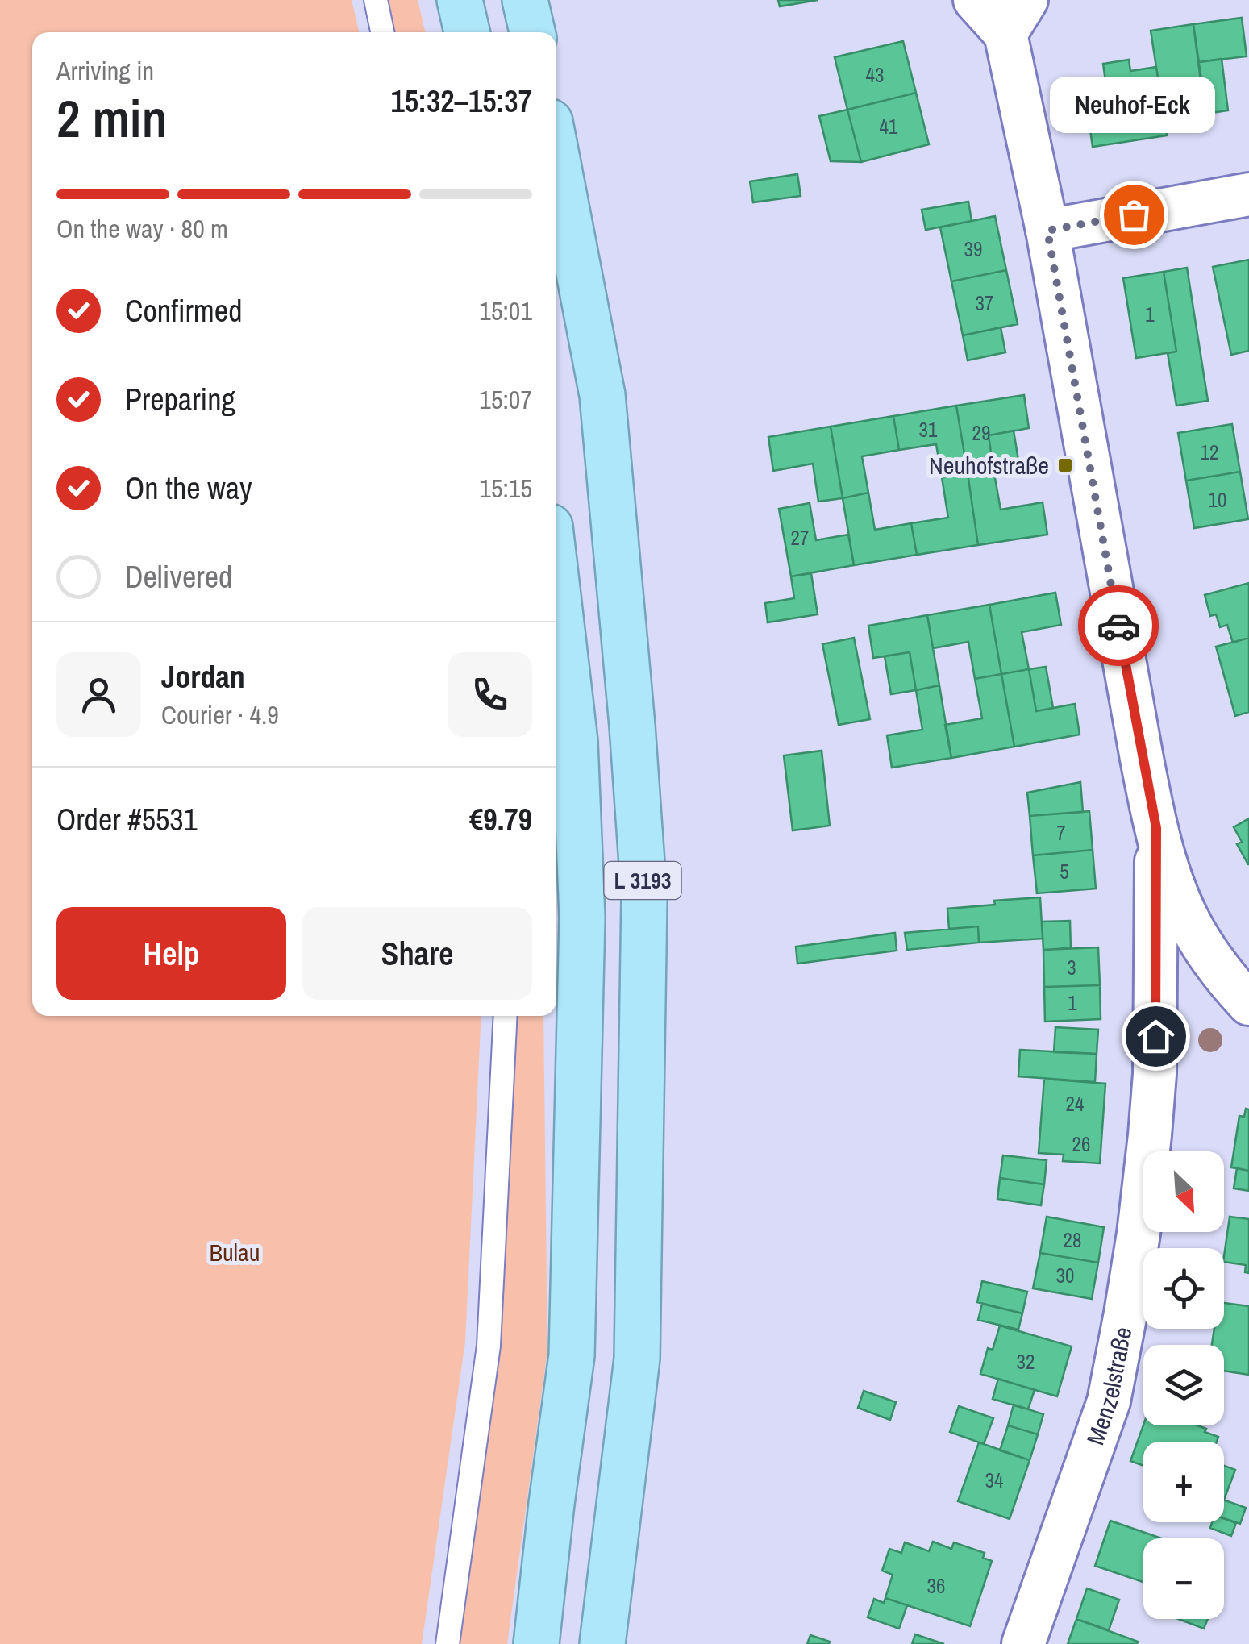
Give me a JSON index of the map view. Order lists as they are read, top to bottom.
{
  "streets": {
    "highway": ["L 3193"],
    "street": ["Menzelstraße"]
  },
  "parks": ["Bulau"],
  "places": {
    "other": ["Neuhof-Eck"],
    "transit": ["Neuhofstraße"]
  },
  "house_numbers": [
    "43",
    "41",
    "39",
    "37",
    "1",
    "31",
    "29",
    "12",
    "10",
    "27",
    "7",
    "5",
    "3",
    "1",
    "24",
    "26",
    "28",
    "30",
    "32",
    "34",
    "36"
  ],
  "north": "bottom right",
  "page": {
    "heading": ["2 min", "Arriving in", "15:32–15:37"],
    "panel": [
      "Jordan",
      "Courier · 4.9",
      "Order #5531",
      "€9.79"
    ],
    "bubble": "Neuhof-Eck",
    "bar": "On the way · 80 m",
    "list": [
      ["Confirmed", "15:01"],
      ["Preparing", "15:07"],
      ["On the way", "15:15"],
      "Delivered"
    ],
    "buttons": ["Help", "Share"],
    "map_buttons": ["+", "−"]
  }
}
